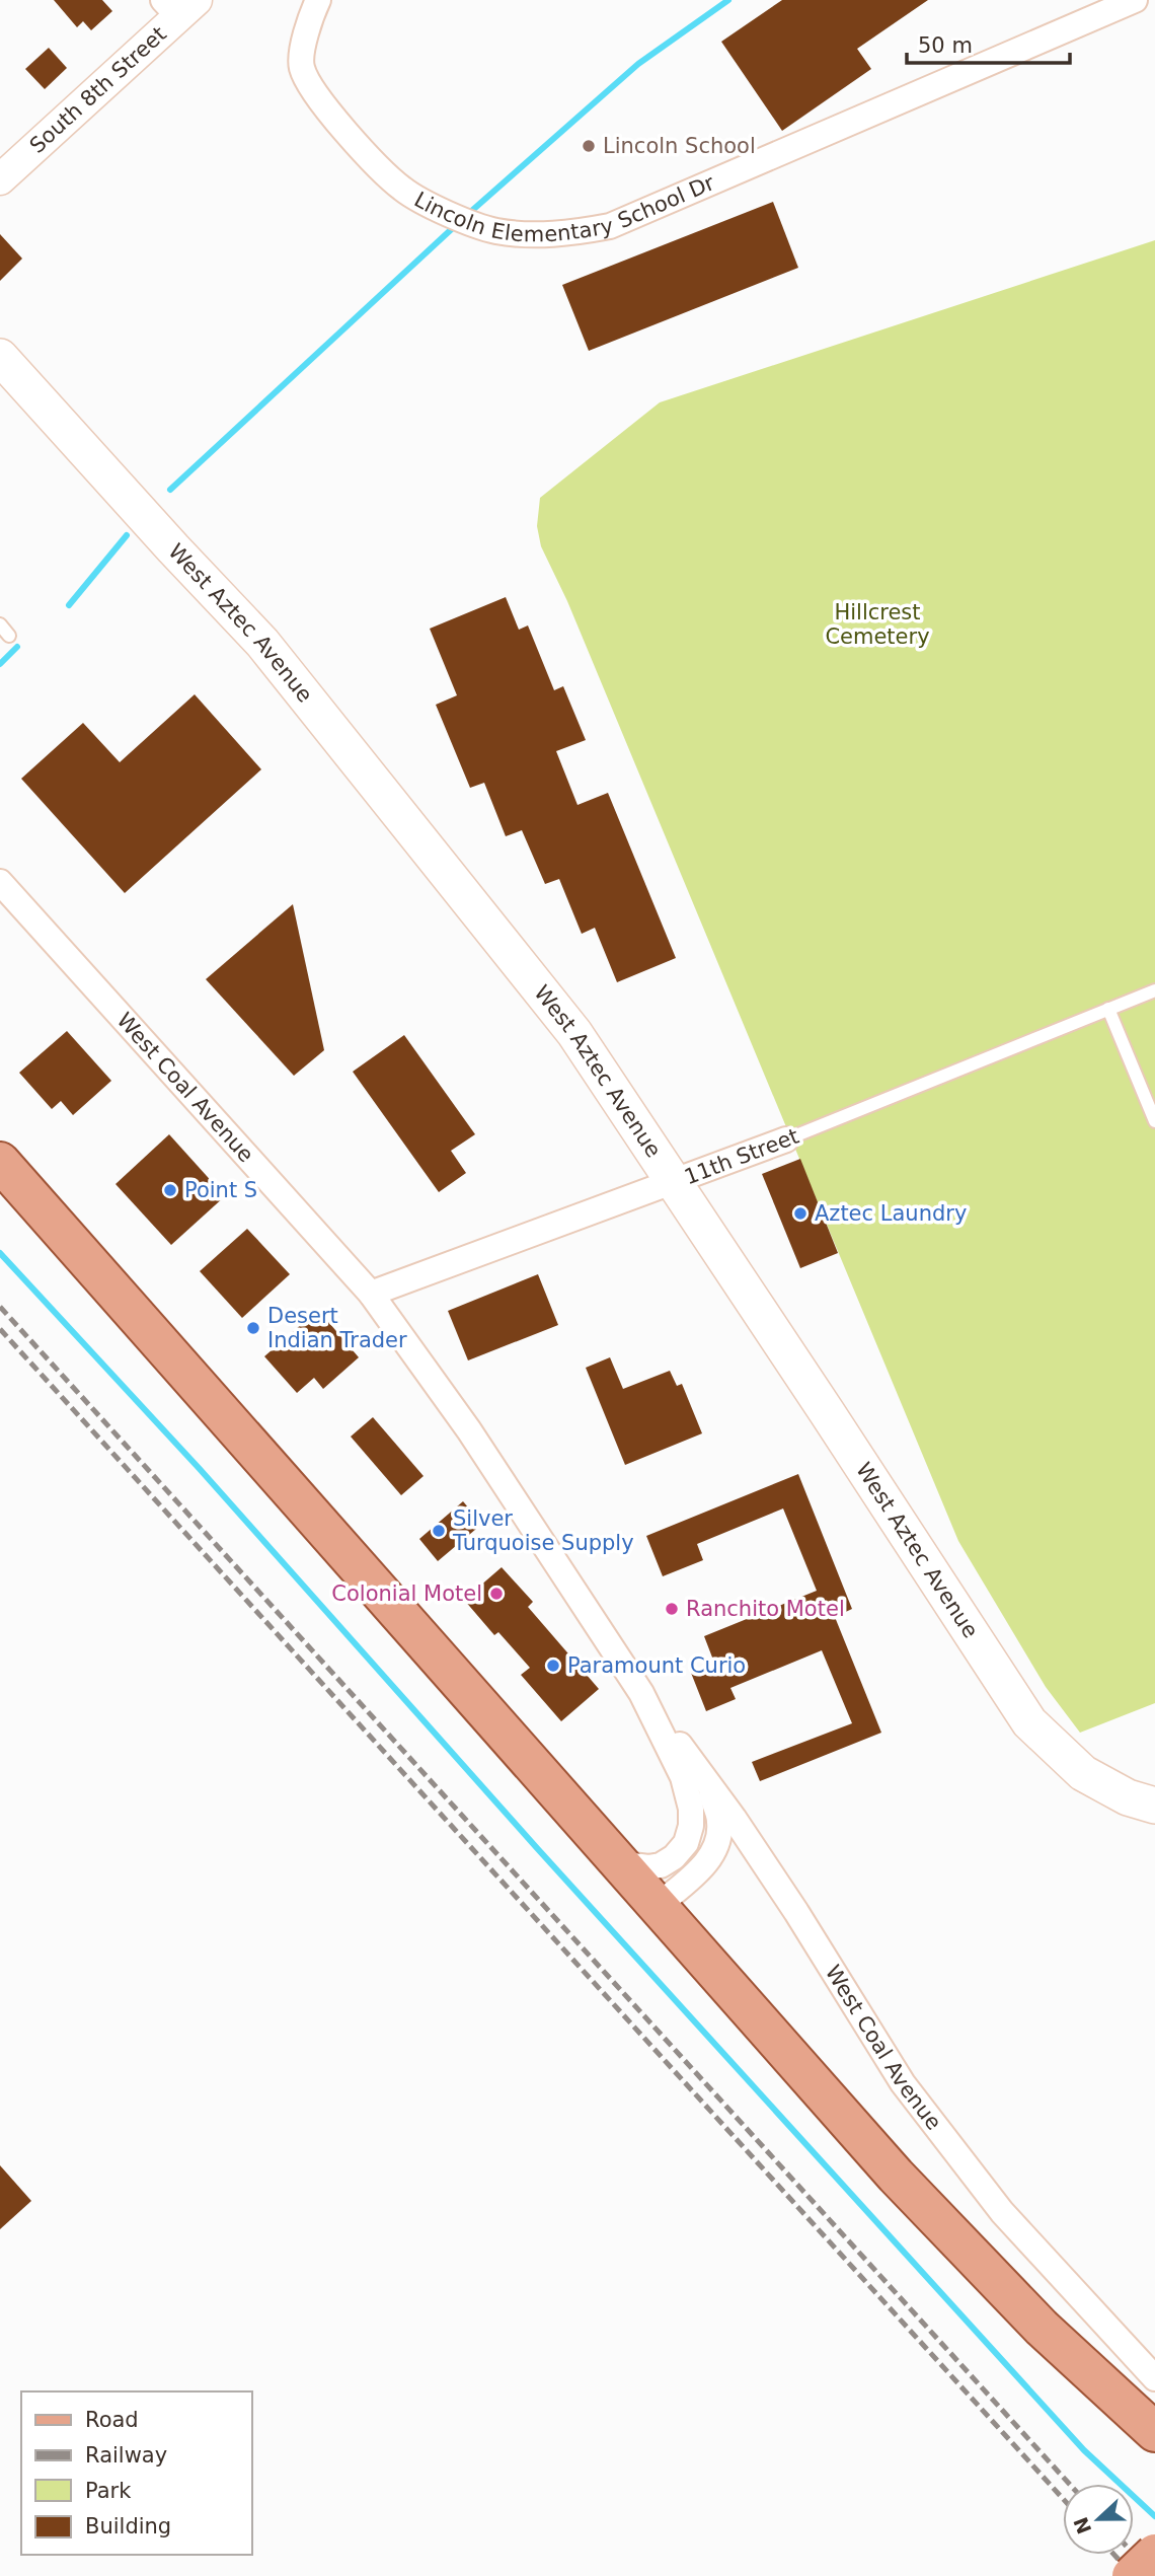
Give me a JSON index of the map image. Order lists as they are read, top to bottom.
{
  "streets": {
    "main road": ["West Aztec Avenue"],
    "street": [
      "South 8th Street",
      "Lincoln Elementary School Dr",
      "West Coal Avenue",
      "11th Street"
    ]
  },
  "crossings": [
    ["West Aztec Avenue", "11th Street"],
    ["West Coal Avenue", "11th Street"]
  ],
  "parks": ["Hillcrest Cemetery"],
  "places": [
    "Lincoln School",
    "Point S",
    "Aztec Laundry",
    "Desert Indian Trader",
    "Silver Turquoise Supply",
    "Colonial Motel",
    "Ranchito Motel",
    "Paramount Curio"
  ],
  "legend": [
    "Road",
    "Railway",
    "Park",
    "Building"
  ],
  "scale_bar": "50 m",
  "north": "left"
}
